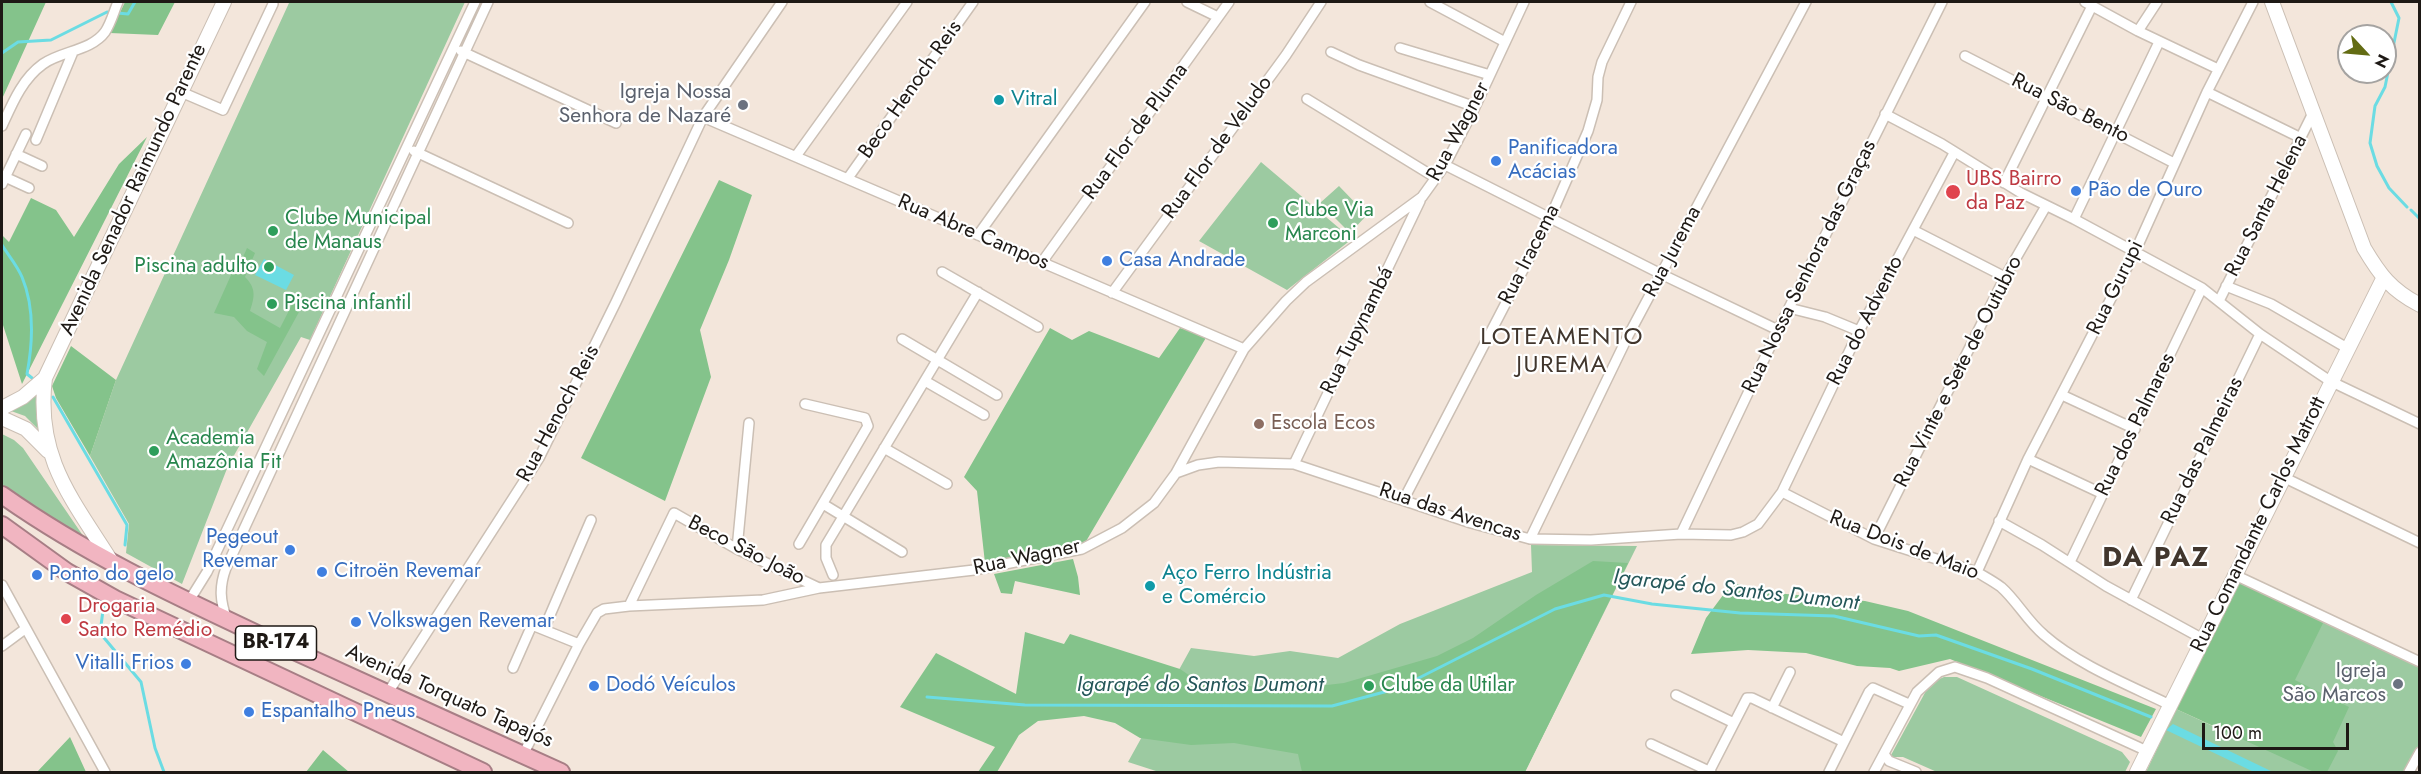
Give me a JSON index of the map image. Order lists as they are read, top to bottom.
{
  "streets": {
    "highway": ["BR-174", "Avenida Torquato Tapajós"],
    "street": [
      "Beco Henoch Reis",
      "Rua São Bento",
      "Rua Flor de Pluma",
      "Rua Wagner",
      "Rua Flor de Veludo",
      "Avenida Senador Raimundo Parente",
      "Rua Santa Helena",
      "Rua Abre Campos",
      "Rua Jurema",
      "Rua Iracema",
      "Rua Nossa Senhora das Graças",
      "Rua Gurupi",
      "Rua do Advento",
      "Rua Tupynambá",
      "Rua Vinte e Sete de Outubro",
      "Rua Henoch Reis",
      "Rua dos Palmares",
      "Rua das Palmeiras",
      "Rua das Avencas",
      "Rua Comandante Carlos Matrott",
      "Rua Dois de Maio",
      "Beco São João"
    ]
  },
  "crossings": [
    ["Beco Henoch Reis", "Rua Abre Campos"],
    ["Rua São Bento", "Rua Gurupi"],
    ["Rua Flor de Pluma", "Rua Abre Campos"],
    ["Rua Wagner", "Rua Abre Campos"],
    ["Rua Wagner", "Rua Tupynambá"],
    ["Rua Wagner", "Rua das Avencas"],
    ["Rua Wagner", "Beco São João"],
    ["Rua Wagner", "Avenida Torquato Tapajós"],
    ["Rua Flor de Veludo", "Rua Abre Campos"],
    ["Avenida Senador Raimundo Parente", "Avenida Torquato Tapajós"],
    ["Rua Abre Campos", "Rua Henoch Reis"],
    ["Rua Jurema", "Rua das Avencas"],
    ["Rua Iracema", "Rua das Avencas"],
    ["Rua Nossa Senhora das Graças", "Rua das Avencas"],
    ["Rua Gurupi", "Rua Dois de Maio"],
    ["Rua do Advento", "Rua das Avencas"],
    ["Rua do Advento", "Rua Dois de Maio"],
    ["Rua Tupynambá", "Rua das Avencas"],
    ["Rua Vinte e Sete de Outubro", "Rua Dois de Maio"],
    ["Rua Henoch Reis", "Avenida Torquato Tapajós"],
    ["Rua das Avencas", "Rua Dois de Maio"],
    ["Rua Comandante Carlos Matrott", "Rua Dois de Maio"]
  ],
  "districts": ["LOTEAMENTO JUREMA", "DA PAZ"],
  "water": ["Igarapé do Santos Dumont"],
  "places": [
    "Vitral",
    "Igreja Nossa Senhora de Nazaré",
    "Panificadora Acácias",
    "Pão de Ouro",
    "UBS Bairro da Paz",
    "Clube Via Marconi",
    "Clube Municipal de Manaus",
    "Casa Andrade",
    "Piscina adulto",
    "Piscina infantil",
    "Escola Ecos",
    "Academia Amazônia Fit",
    "Pegeout Revemar",
    "Citroën Revemar",
    "Ponto do gelo",
    "Aço Ferro Indústria e Comércio",
    "Drogaria Santo Remédio",
    "Volkswagen Revemar",
    "Vitalli Frios",
    "Igreja São Marcos",
    "Dodó Veículos",
    "Clube da Utilar",
    "Espantalho Pneus"
  ],
  "scale_bar": "100 m",
  "north": "bottom right"
}
